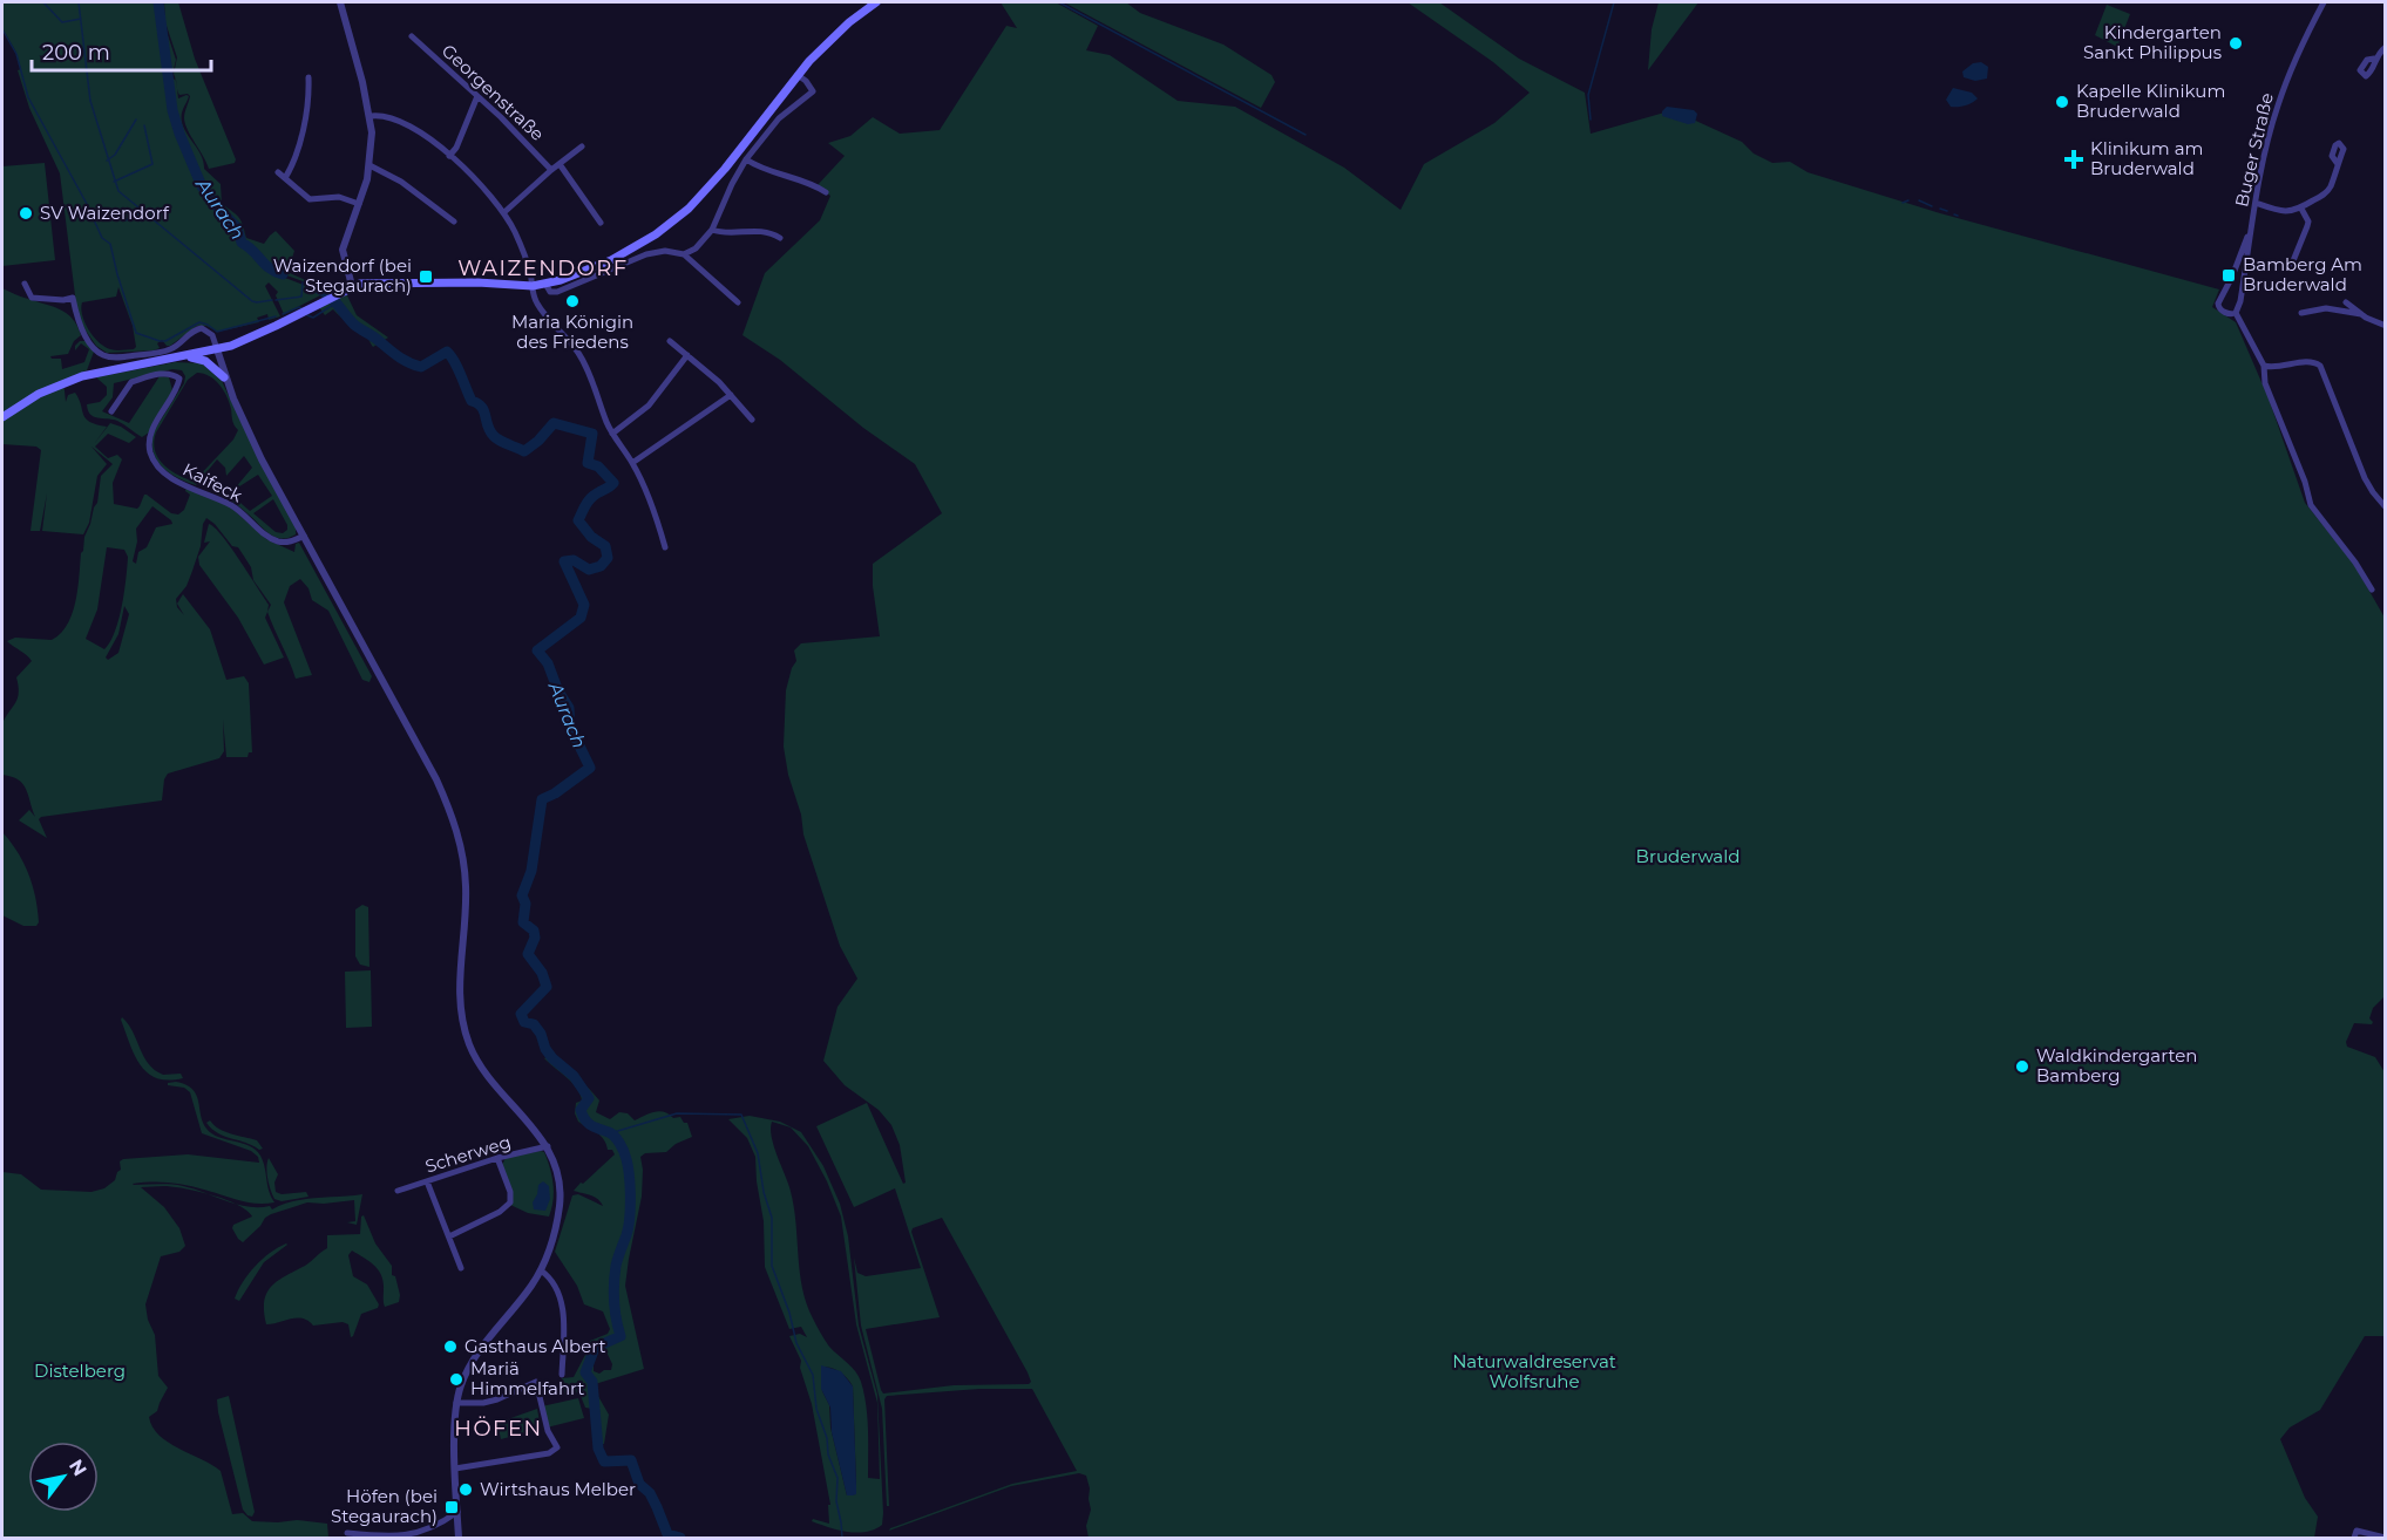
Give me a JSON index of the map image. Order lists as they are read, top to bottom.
{
  "streets": {
    "street": [
      "Georgenstraße",
      "Buger Straße",
      "Kaifeck",
      "Scherweg"
    ]
  },
  "districts": ["WAIZENDORF", "HÖFEN"],
  "water": ["Aurach"],
  "parks": ["Bruderwald", "Naturwaldreservat Wolfsruhe", "Distelberg"],
  "places": {
    "other": [
      "Kindergarten Sankt Philippus",
      "Kapelle Klinikum Bruderwald",
      "SV Waizendorf",
      "Maria Königin des Friedens",
      "Waldkindergarten Bamberg",
      "Gasthaus Albert",
      "Mariä Himmelfahrt",
      "Wirtshaus Melber"
    ],
    "health": ["Klinikum am Bruderwald"],
    "transit": ["Bamberg Am Bruderwald", "Waizendorf (bei Stegaurach)", "Höfen (bei Stegaurach)"]
  },
  "scale_bar": "200 m",
  "north": "top right"
}
